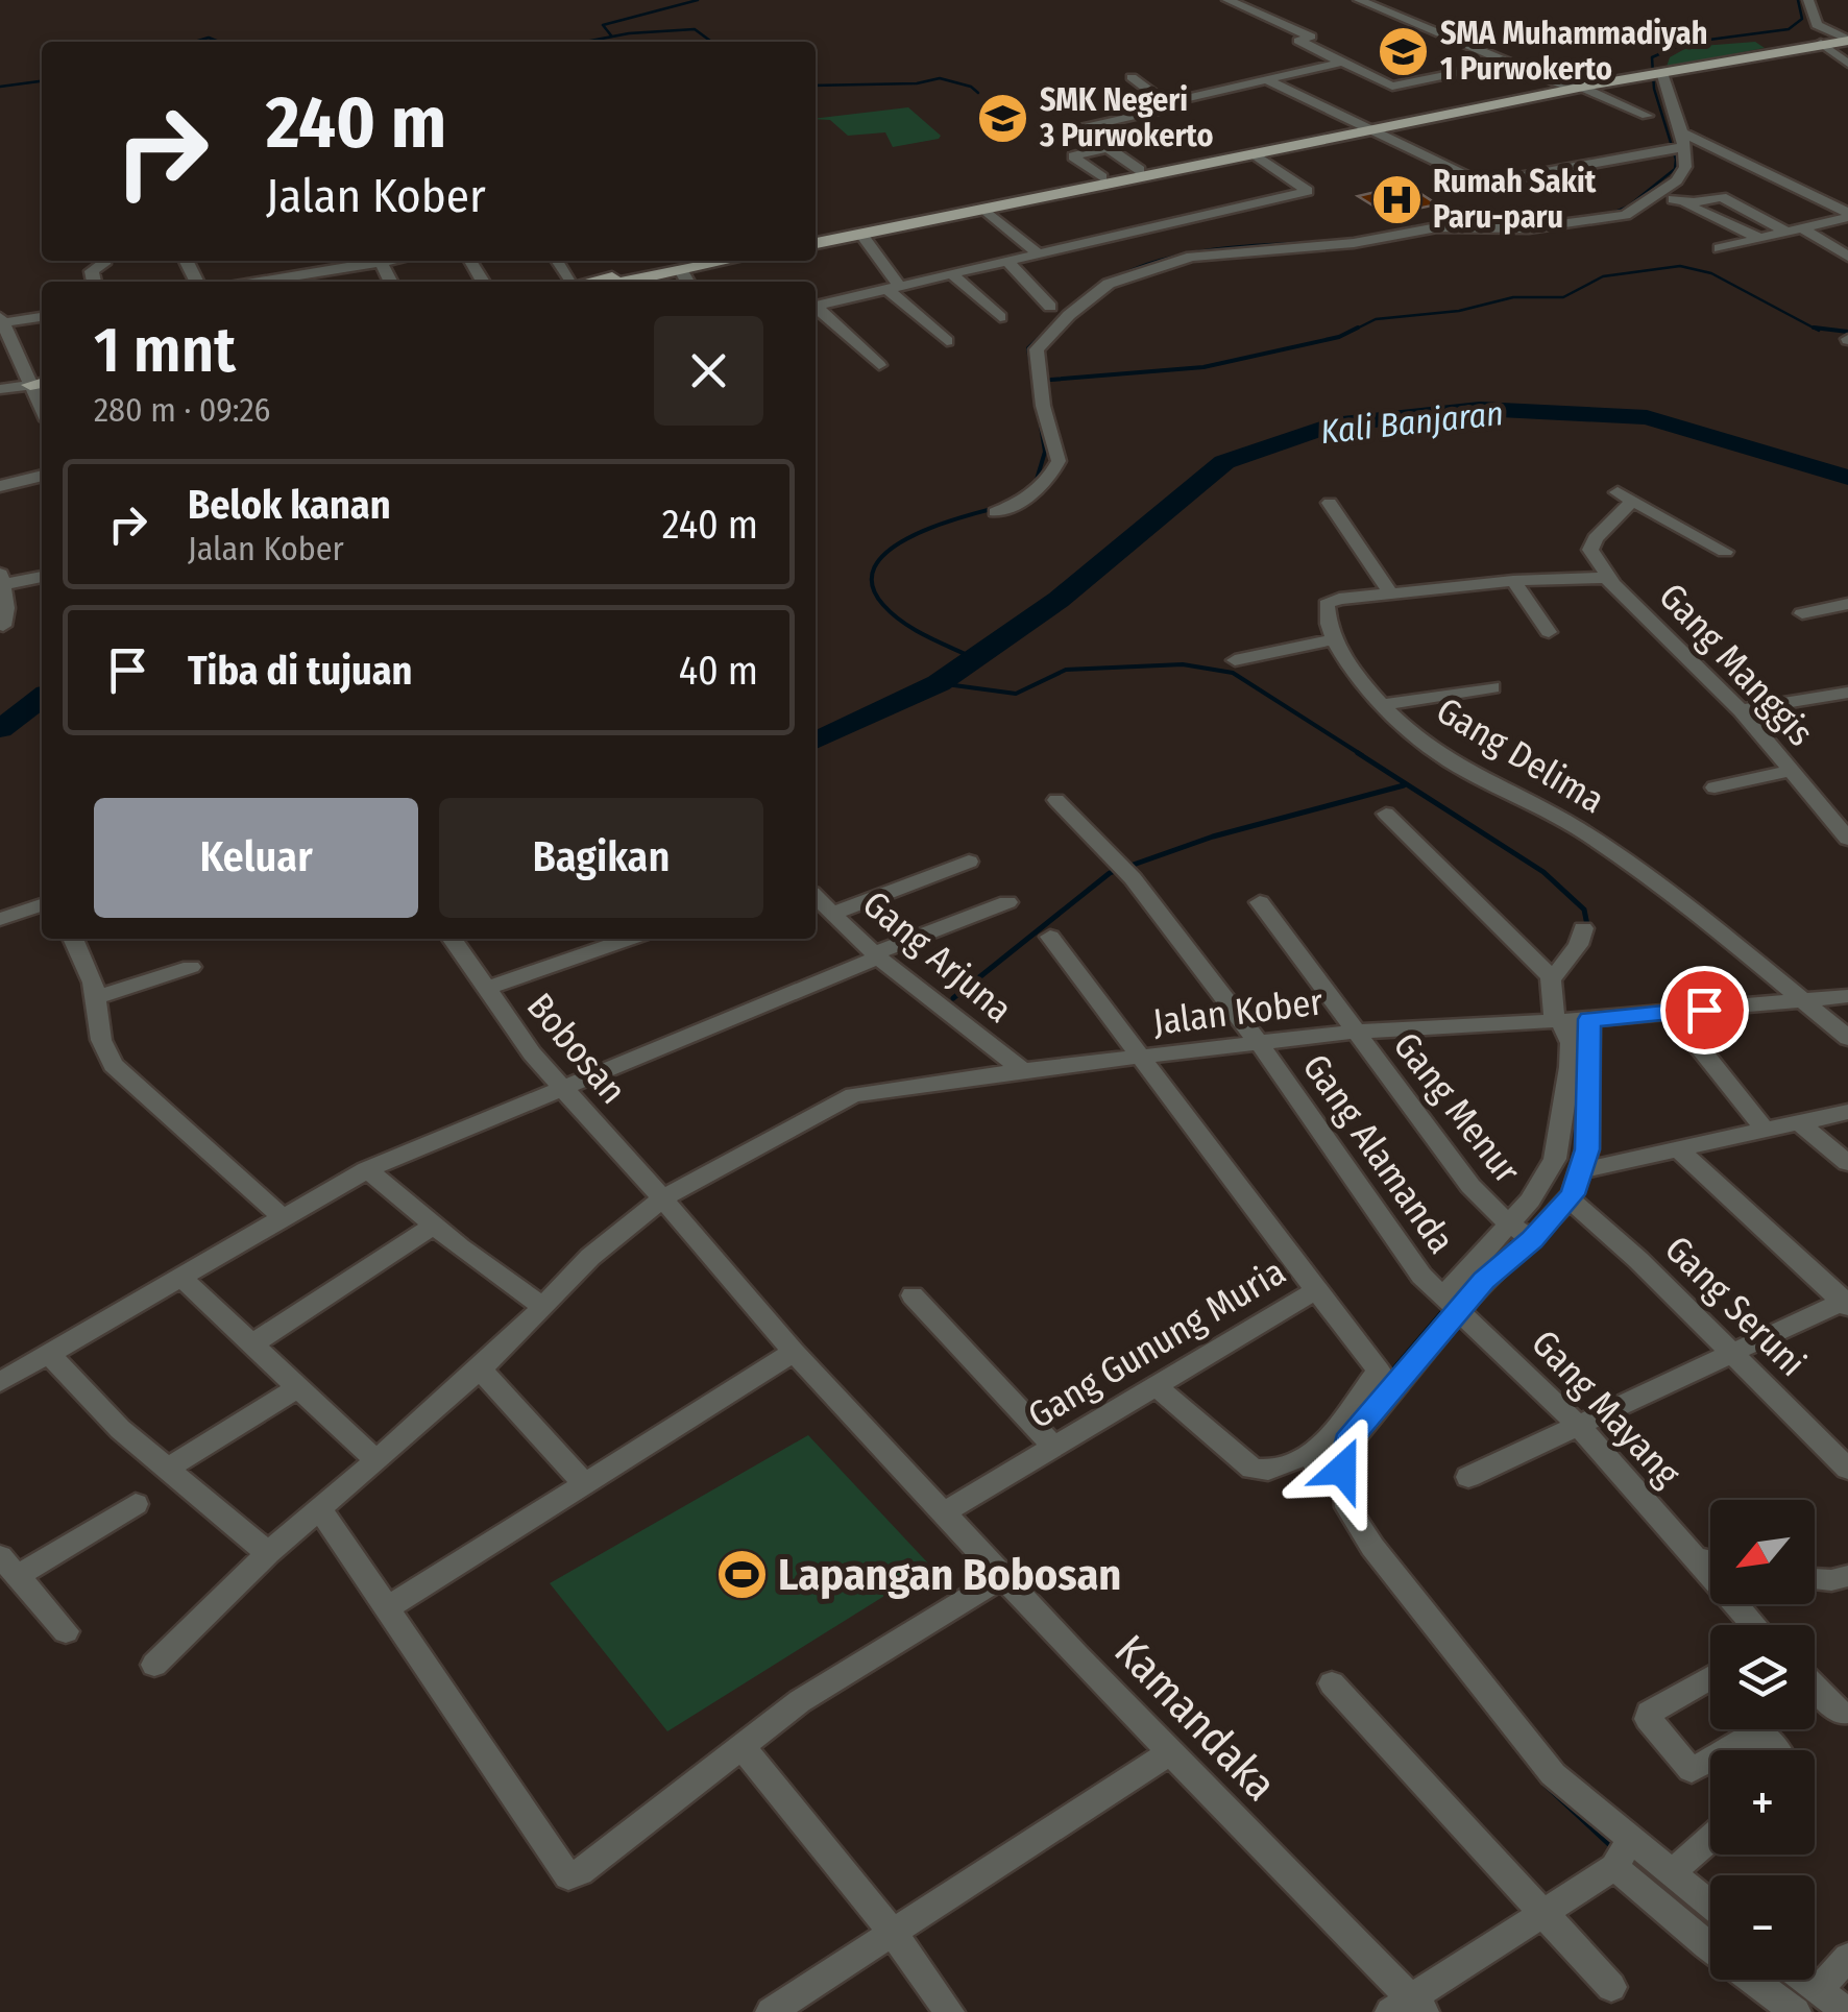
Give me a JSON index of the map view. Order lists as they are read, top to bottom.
{
  "streets": {
    "street": [
      "Gang Manggis",
      "Gang Delima",
      "Gang Arjuna",
      "Jalan Kober",
      "Bobosan",
      "Gang Menur",
      "Gang Alamanda",
      "Gang Seruni",
      "Gang Gunung Muria",
      "Gang Mayang",
      "Kamandaka"
    ]
  },
  "crossings": [
    ["Gang Delima", "Jalan Kober"],
    ["Gang Arjuna", "Jalan Kober"],
    ["Jalan Kober", "Bobosan"],
    ["Jalan Kober", "Gang Menur"],
    ["Jalan Kober", "Gang Alamanda"],
    ["Jalan Kober", "Gang Gunung Muria"],
    ["Jalan Kober", "Kamandaka"],
    ["Bobosan", "Kamandaka"],
    ["Gang Alamanda", "Gang Mayang"],
    ["Gang Gunung Muria", "Kamandaka"]
  ],
  "water": ["Kali Banjaran"],
  "places": {
    "school or university": ["SMA Muhammadiyah 1 Purwokerto", "SMK Negeri 3 Purwokerto"],
    "hospital": ["Rumah Sakit Paru-paru"],
    "sports": ["Lapangan Bobosan"]
  },
  "north": "bottom left",
  "page": {
    "turn": ["240 m", "Jalan Kober"],
    "heading": ["1 mnt", "280 m · 09:26"],
    "list": [
      {
        "name": "Belok kanan",
        "note": "Jalan Kober",
        "value": "240 m"
      },
      {
        "name": "Tiba di tujuan",
        "value": "40 m"
      }
    ],
    "buttons": ["Keluar", "Bagikan"],
    "map_buttons": ["+", "−"]
  }
}
